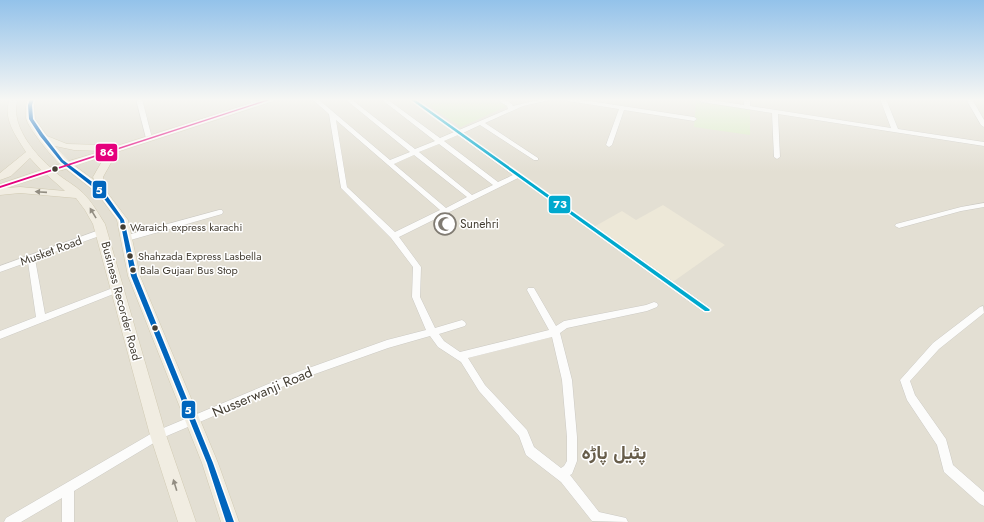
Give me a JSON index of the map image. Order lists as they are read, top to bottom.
{
  "streets": {
    "main road": ["Business Recorder Road"],
    "street": ["Musket Road", "Nusserwanji Road"]
  },
  "crossings": [
    ["Musket Road", "Business Recorder Road"],
    ["Business Recorder Road", "Nusserwanji Road"]
  ],
  "districts": ["پٹیل پاڑہ"],
  "places": {
    "mosque": ["Sunehri"],
    "other": ["Waraich express karachi", "Shahzada Express Lasbella", "Bala Gujaar Bus Stop"]
  },
  "lines": ["transit line 5", "transit line 73", "transit line 86"]
}
